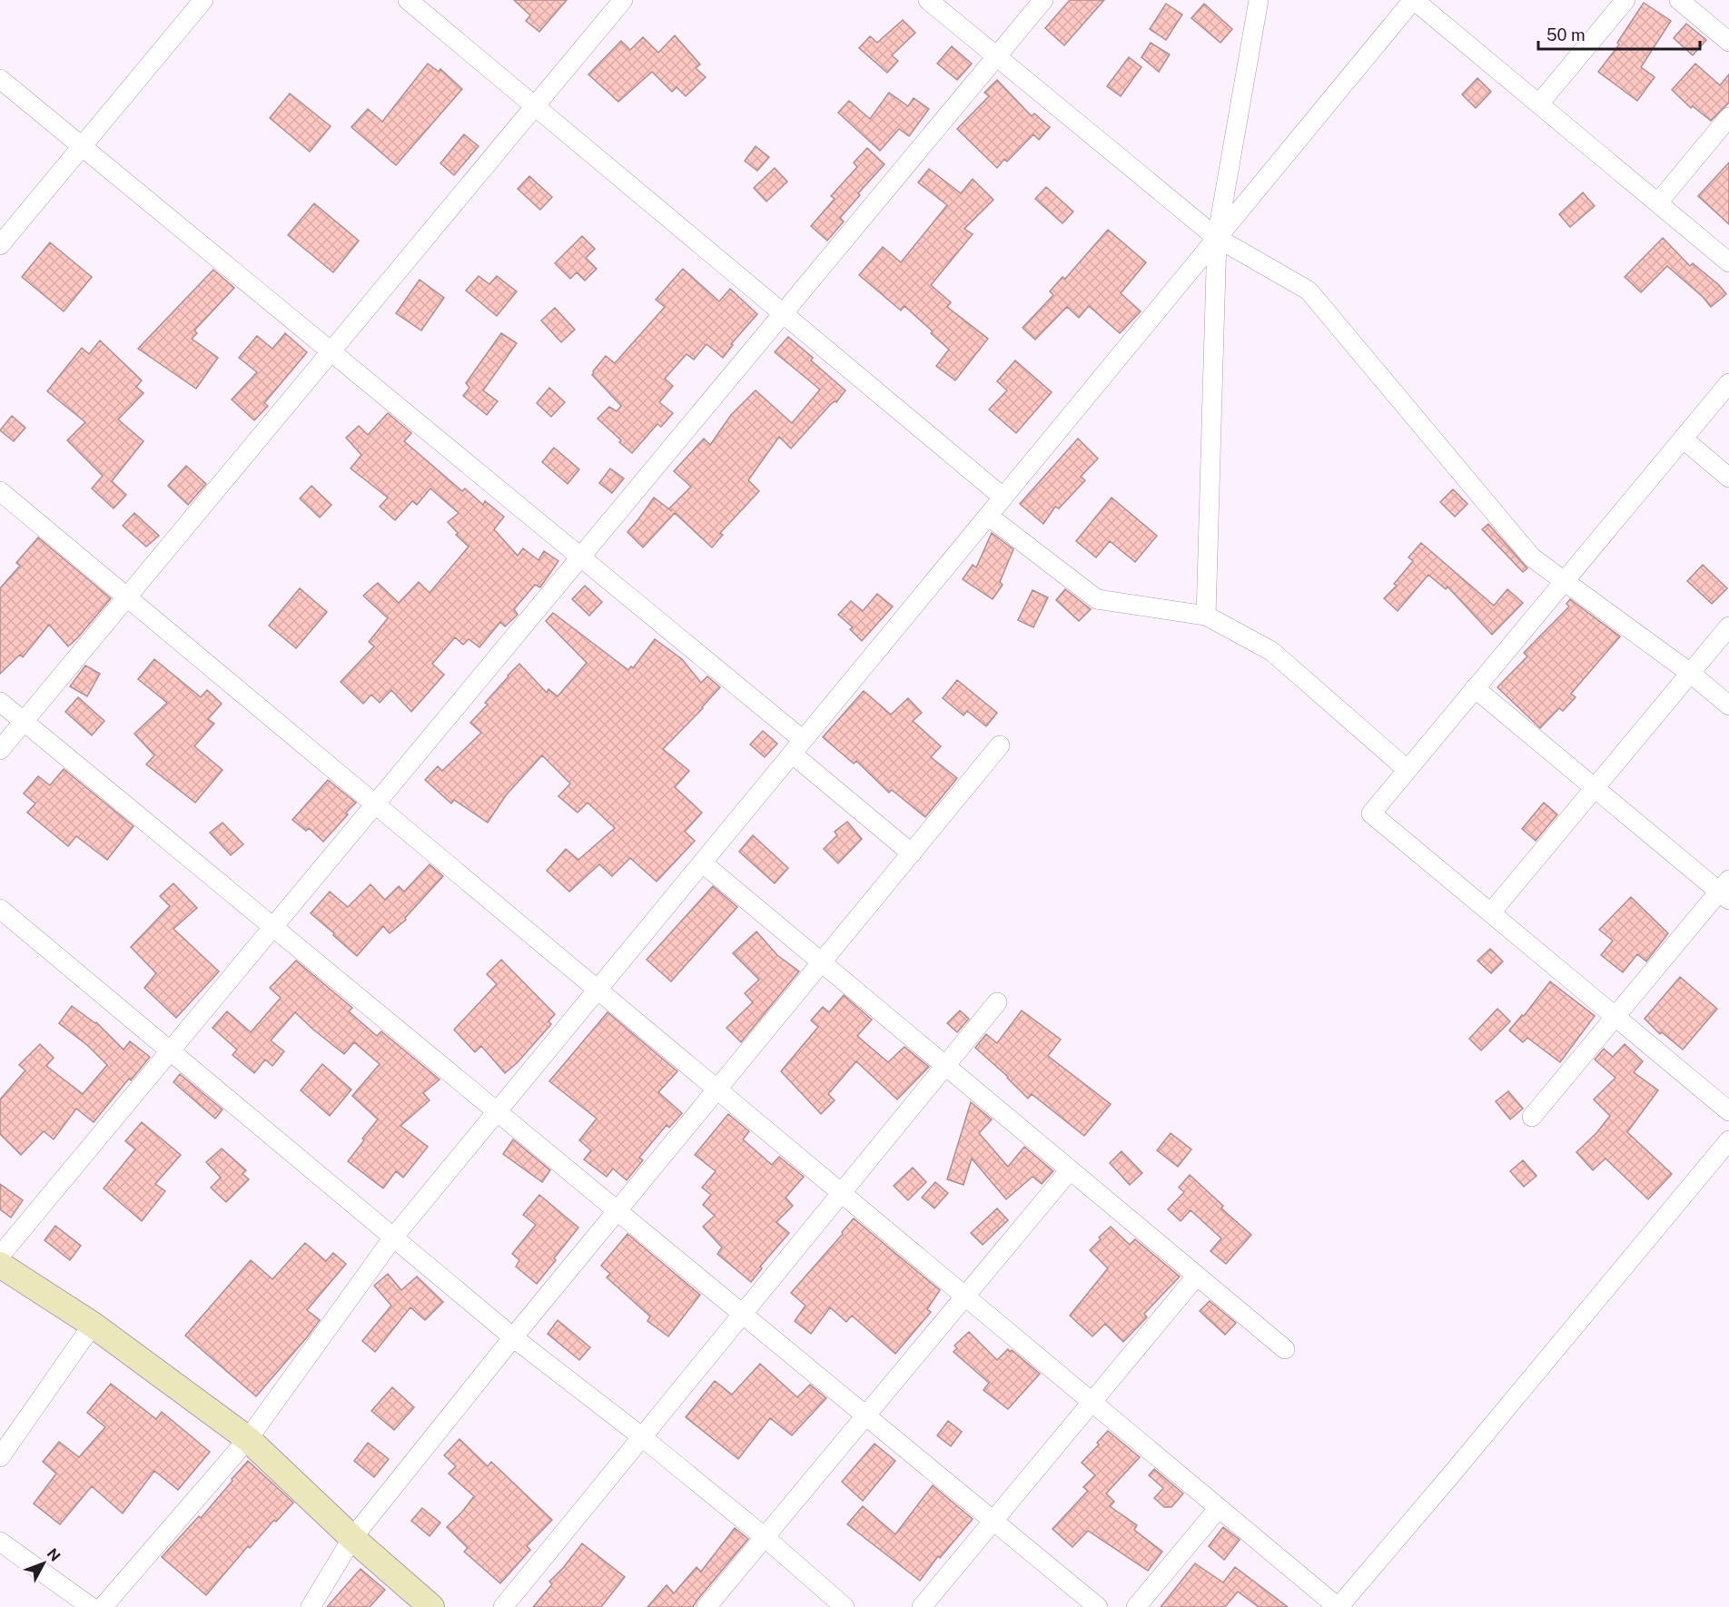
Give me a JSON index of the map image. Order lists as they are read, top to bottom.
{
  "scale_bar": "50 m",
  "north": "top right"
}
